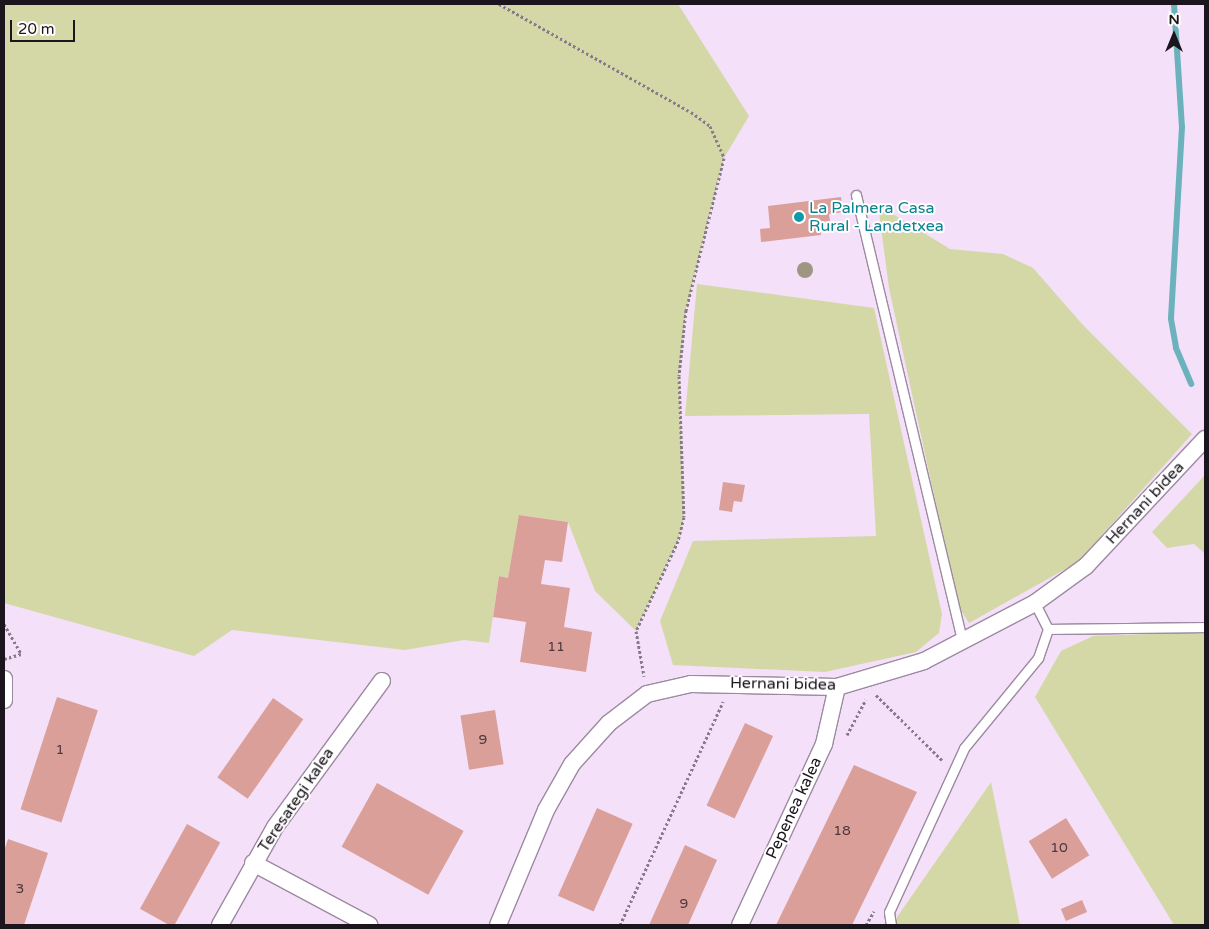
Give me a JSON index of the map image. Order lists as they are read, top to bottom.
{
  "streets": {
    "street": ["Hernani bidea", "Teresategi kalea", "Pepenea kalea"]
  },
  "crossings": [
    ["Hernani bidea", "Pepenea kalea"]
  ],
  "places": ["La Palmera Casa Rural - Landetxea"],
  "house_numbers": [
    "11",
    "9",
    "1",
    "18",
    "10",
    "3",
    "9"
  ],
  "scale_bar": "20 m",
  "north": "top"
}
